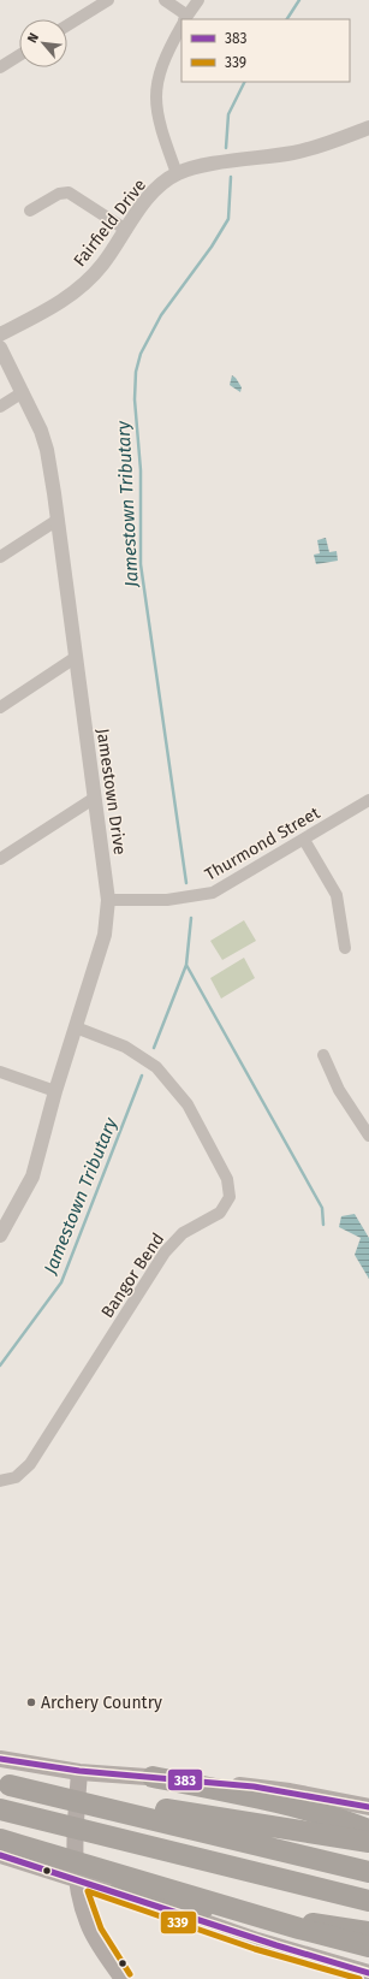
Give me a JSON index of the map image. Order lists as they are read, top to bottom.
{
  "streets": {
    "street": [
      "Fairfield Drive",
      "Jamestown Drive",
      "Thurmond Street",
      "Bangor Bend"
    ]
  },
  "crossings": [
    ["Jamestown Drive", "Thurmond Street"],
    ["Jamestown Drive", "Bangor Bend"]
  ],
  "water": ["Jamestown Tributary"],
  "places": ["Archery Country"],
  "lines": ["transit line 383", "transit line 339"],
  "legend": ["383", "339"],
  "north": "top left"
}
